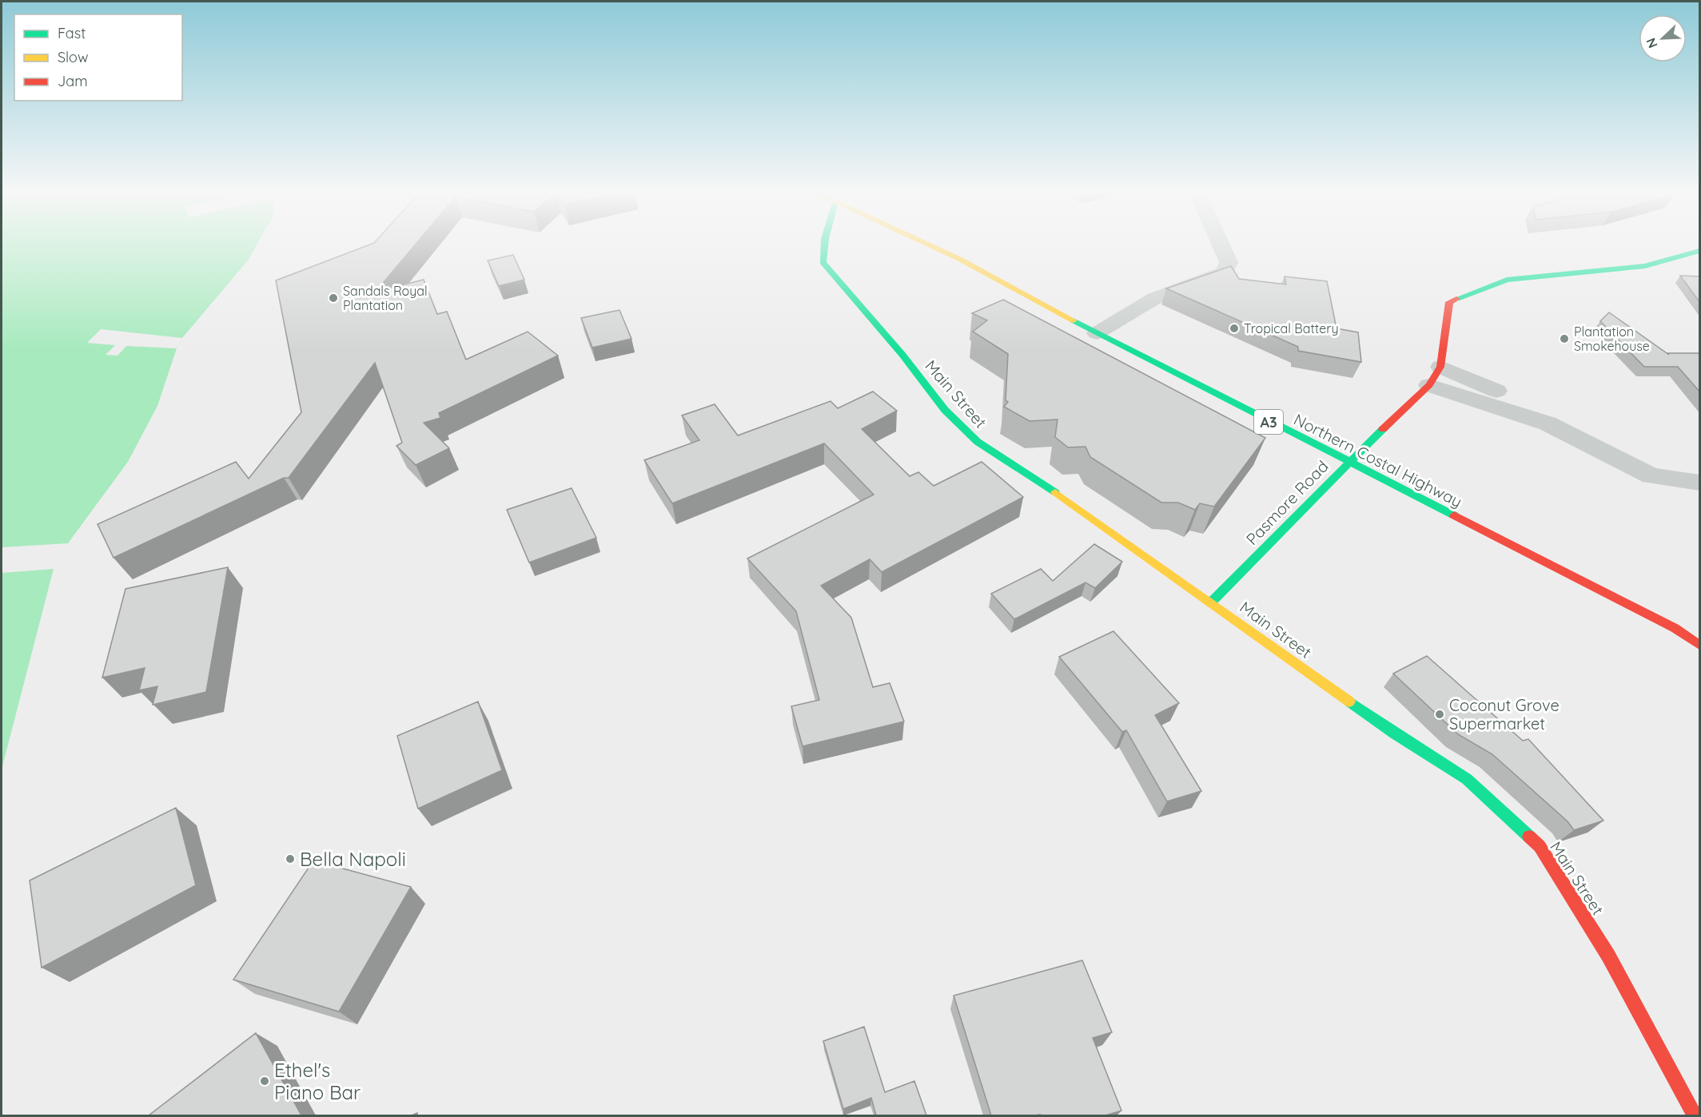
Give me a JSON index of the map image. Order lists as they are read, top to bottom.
{
  "streets": {
    "street": [
      "Main Street",
      "A3",
      "Northern Costal Highway",
      "Pasmore Road"
    ]
  },
  "crossings": [
    ["Main Street", "Pasmore Road"],
    ["Northern Costal Highway", "Pasmore Road"]
  ],
  "places": [
    "Sandals Royal Plantation",
    "Tropical Battery",
    "Plantation Smokehouse",
    "Coconut Grove Supermarket",
    "Bella Napoli",
    "Ethel's Piano Bar"
  ],
  "legend": ["Fast", "Slow", "Jam"],
  "north": "bottom left"
}
